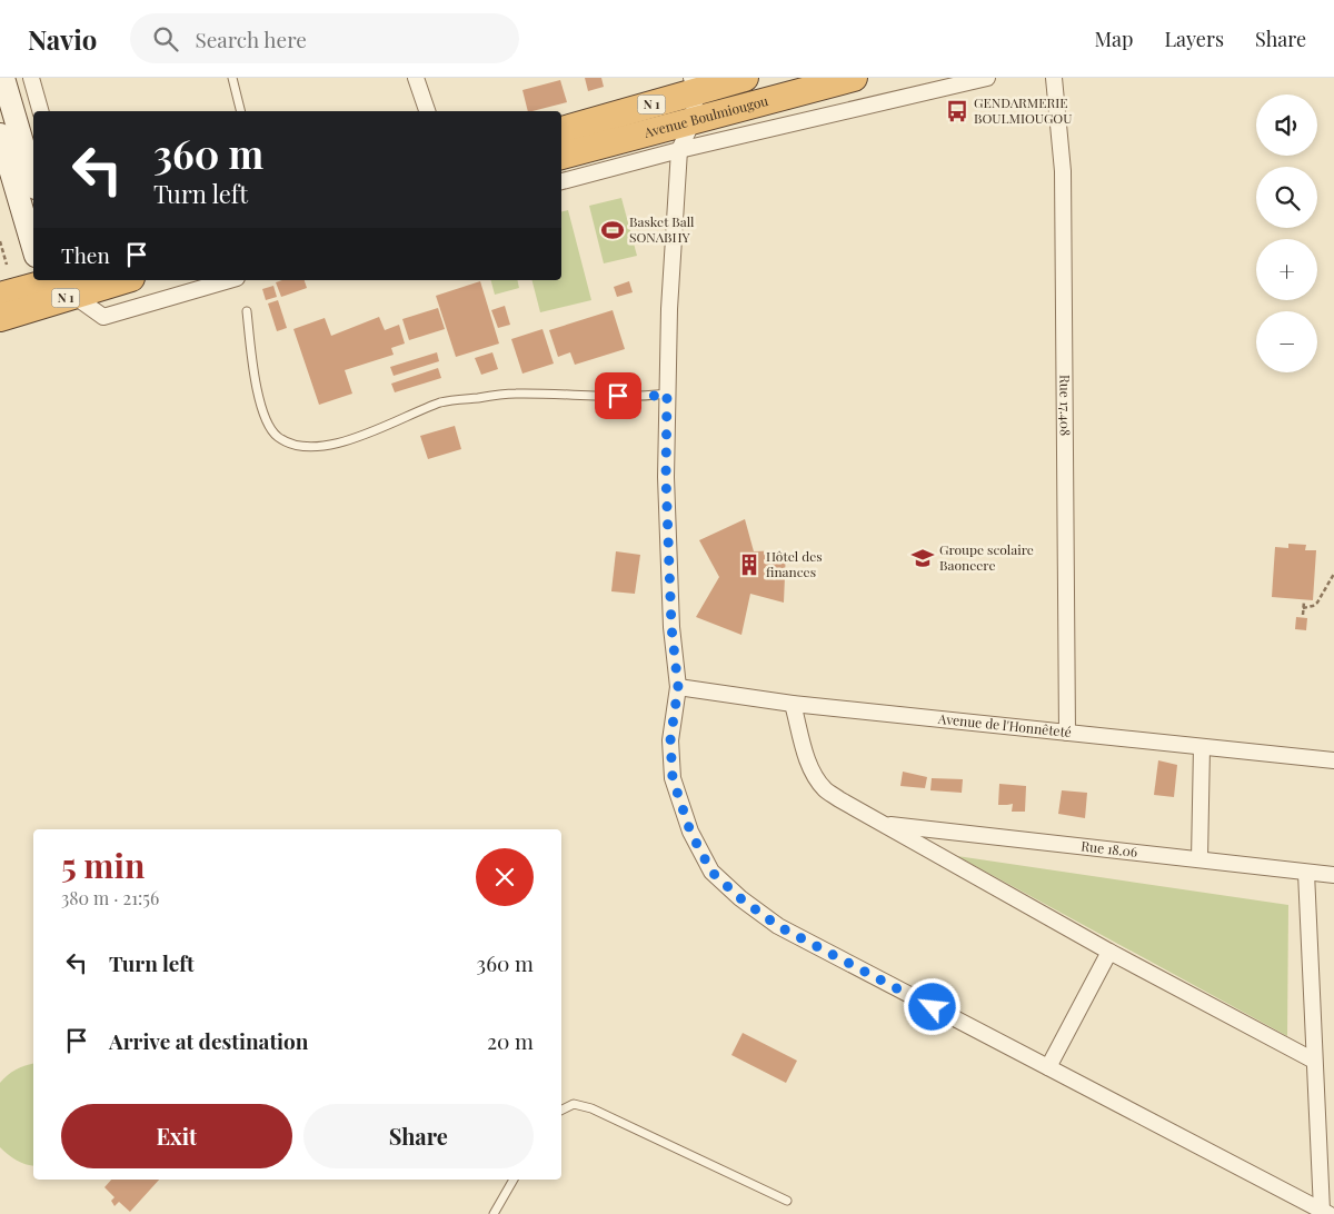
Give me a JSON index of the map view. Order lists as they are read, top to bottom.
{
  "streets": {
    "highway": ["N 1", "Avenue Boulmiougou"],
    "street": ["Rue 17.408", "Avenue de l'Honnêteté", "Rue 18.06"]
  },
  "crossings": [
    ["Rue 17.408", "Avenue de l'Honnêteté"]
  ],
  "places": {
    "bus stop": ["GENDARMERIE BOULMIOUGOU"],
    "sports": ["Basket Ball SONABHY"],
    "school or university": ["Groupe scolaire Baoneere"],
    "building": ["Hôtel des finances"]
  },
  "page": {
    "header": "Navio",
    "search": "Search here",
    "nav": ["Map", "Layers", "Share"],
    "map_buttons": ["+", "−"],
    "turn": ["360 m", "Turn left"],
    "then": "Then",
    "heading": ["5 min", "380 m · 21:56"],
    "list": [
      {
        "name": "Turn left",
        "value": "360 m"
      },
      {
        "name": "Arrive at destination",
        "value": "20 m"
      }
    ],
    "buttons": ["Exit", "Share"]
  }
}
